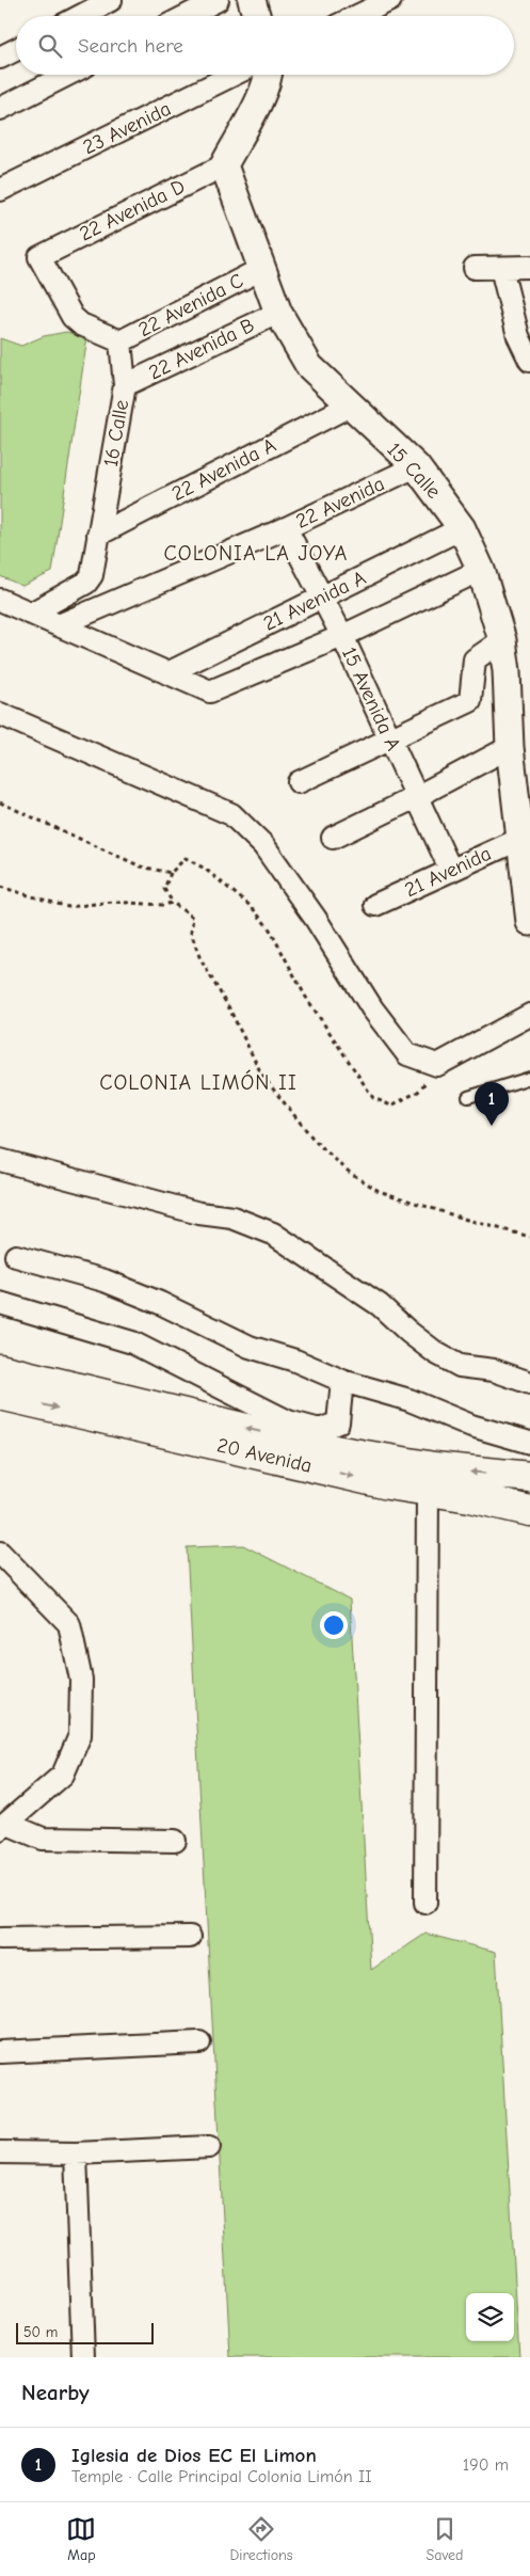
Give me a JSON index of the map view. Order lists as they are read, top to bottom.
{
  "streets": {
    "main road": ["20 Avenida"],
    "street": [
      "23 Avenida",
      "22 Avenida D",
      "22 Avenida C",
      "22 Avenida B",
      "16 Calle",
      "22 Avenida A",
      "15 Calle",
      "22 Avenida",
      "21 Avenida A",
      "15 Avenida A",
      "21 Avenida"
    ]
  },
  "crossings": [
    ["22 Avenida D", "22 Avenida C"],
    ["22 Avenida D", "16 Calle"],
    ["22 Avenida D", "15 Calle"],
    ["22 Avenida C", "16 Calle"],
    ["22 Avenida C", "15 Calle"],
    ["22 Avenida B", "16 Calle"],
    ["22 Avenida B", "15 Calle"],
    ["16 Calle", "22 Avenida A"],
    ["22 Avenida A", "15 Calle"],
    ["15 Calle", "22 Avenida"],
    ["15 Calle", "21 Avenida A"],
    ["15 Calle", "21 Avenida"],
    ["22 Avenida", "15 Avenida A"],
    ["21 Avenida A", "15 Avenida A"],
    ["15 Avenida A", "21 Avenida"]
  ],
  "districts": ["COLONIA LA JOYA", "COLONIA LIMÓN II"],
  "scale_bar": "50 m",
  "page": {
    "search": "Search here",
    "pins": "1",
    "scale": "50 m",
    "heading": "Nearby",
    "list": [
      {
        "mark": "1",
        "name": "Iglesia de Dios EC El Limon",
        "note": "Temple · Calle Principal Colonia Limón II",
        "value": "190 m"
      }
    ],
    "nav": ["Map", "Directions", "Saved"]
  }
}
